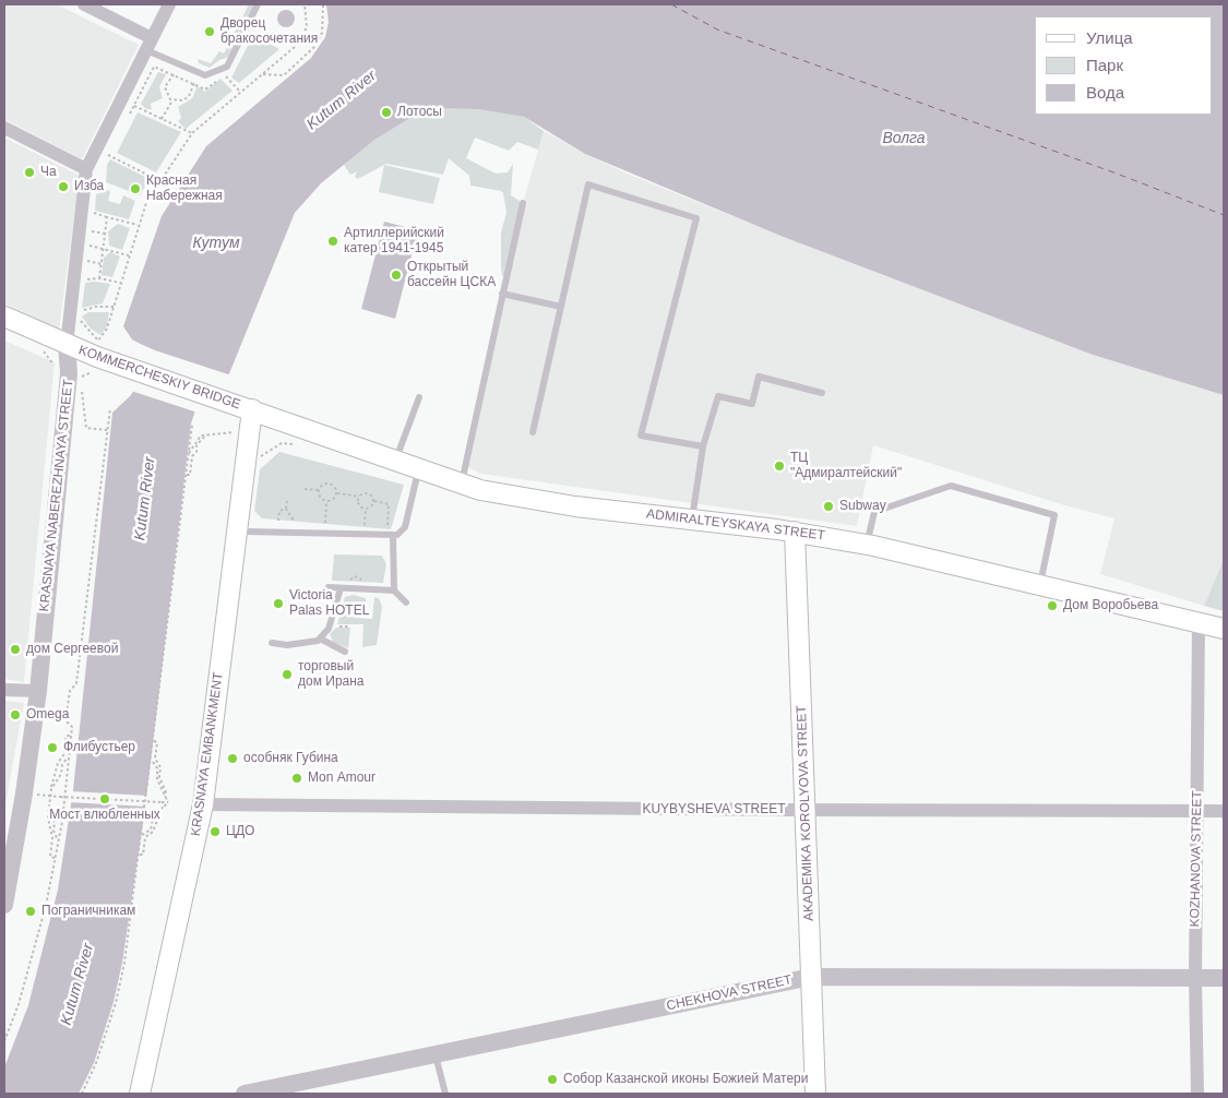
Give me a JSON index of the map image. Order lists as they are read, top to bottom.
{
  "streets": {
    "main road": [
      "KOMMERCHESKIY BRIDGE",
      "ADMIRALTEYSKAYA STREET",
      "KRASNAYA EMBANKMENT",
      "AKADEMIKA KOROLYOVA STREET"
    ],
    "street": [
      "KRASNAYA NABEREZHNAYA STREET",
      "KUYBYSHEVA STREET",
      "KOZHANOVA STREET",
      "CHEKHOVA STREET"
    ]
  },
  "crossings": [
    ["KOMMERCHESKIY BRIDGE", "KRASNAYA NABEREZHNAYA STREET"],
    ["KOMMERCHESKIY BRIDGE", "ADMIRALTEYSKAYA STREET"],
    ["KOMMERCHESKIY BRIDGE", "KRASNAYA EMBANKMENT"],
    ["ADMIRALTEYSKAYA STREET", "KRASNAYA EMBANKMENT"],
    ["ADMIRALTEYSKAYA STREET", "AKADEMIKA KOROLYOVA STREET"],
    ["ADMIRALTEYSKAYA STREET", "KOZHANOVA STREET"],
    ["KRASNAYA EMBANKMENT", "KUYBYSHEVA STREET"],
    ["KUYBYSHEVA STREET", "AKADEMIKA KOROLYOVA STREET"],
    ["KUYBYSHEVA STREET", "KOZHANOVA STREET"],
    ["AKADEMIKA KOROLYOVA STREET", "CHEKHOVA STREET"],
    ["KOZHANOVA STREET", "CHEKHOVA STREET"]
  ],
  "water": ["Kutum River", "Волга", "Кутум"],
  "places": [
    "Дворец бракосочетания",
    "Лотосы",
    "Ча",
    "Изба",
    "Красная Набережная",
    "Артиллерийский катер 1941-1945",
    "Открытый бассейн ЦСКА",
    "ТЦ \"Адмиралтейский\"",
    "Subway",
    "Victoria Palas HOTEL",
    "Дом Воробьева",
    "дом Сергеевой",
    "торговый дом Ирана",
    "Omega",
    "Флибустьер",
    "особняк Губина",
    "Mon Amour",
    "Мост влюбленных",
    "ЦДО",
    "Пограничникам",
    "Собор Казанской иконы Божией Матери"
  ],
  "legend": ["Улица", "Парк", "Вода"]
}
